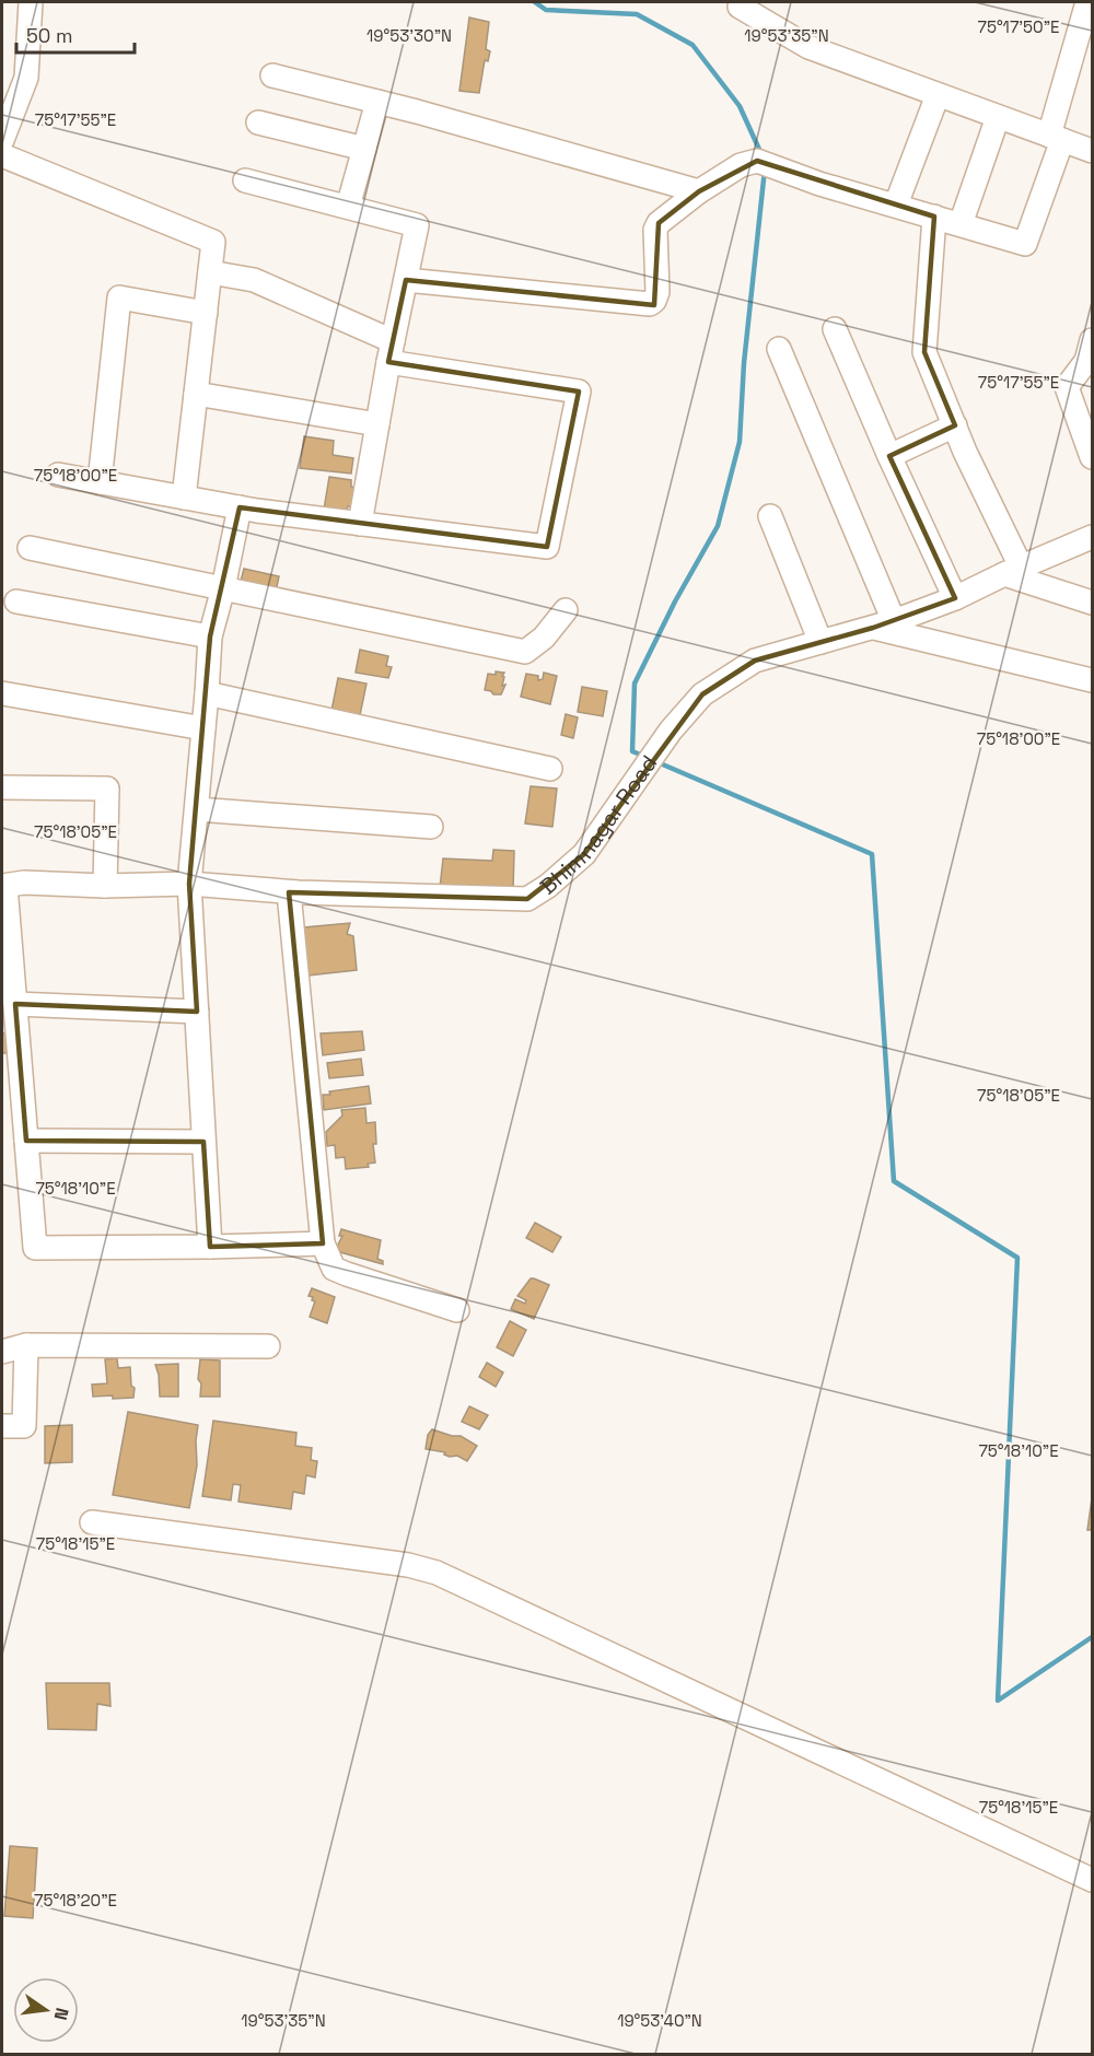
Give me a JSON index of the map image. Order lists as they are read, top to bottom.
{
  "streets": {
    "street": ["Bhimnagar Road"]
  },
  "scale_bar": "50 m",
  "north": "right",
  "coordinates": [
    "75°17'50\"E",
    "19°53'30\"N",
    "19°53'35\"N",
    "75°17'55\"E",
    "75°18'00\"E",
    "75°18'05\"E",
    "75°18'10\"E",
    "75°18'15\"E",
    "75°18'20\"E",
    "19°53'40\"N"
  ]
}
